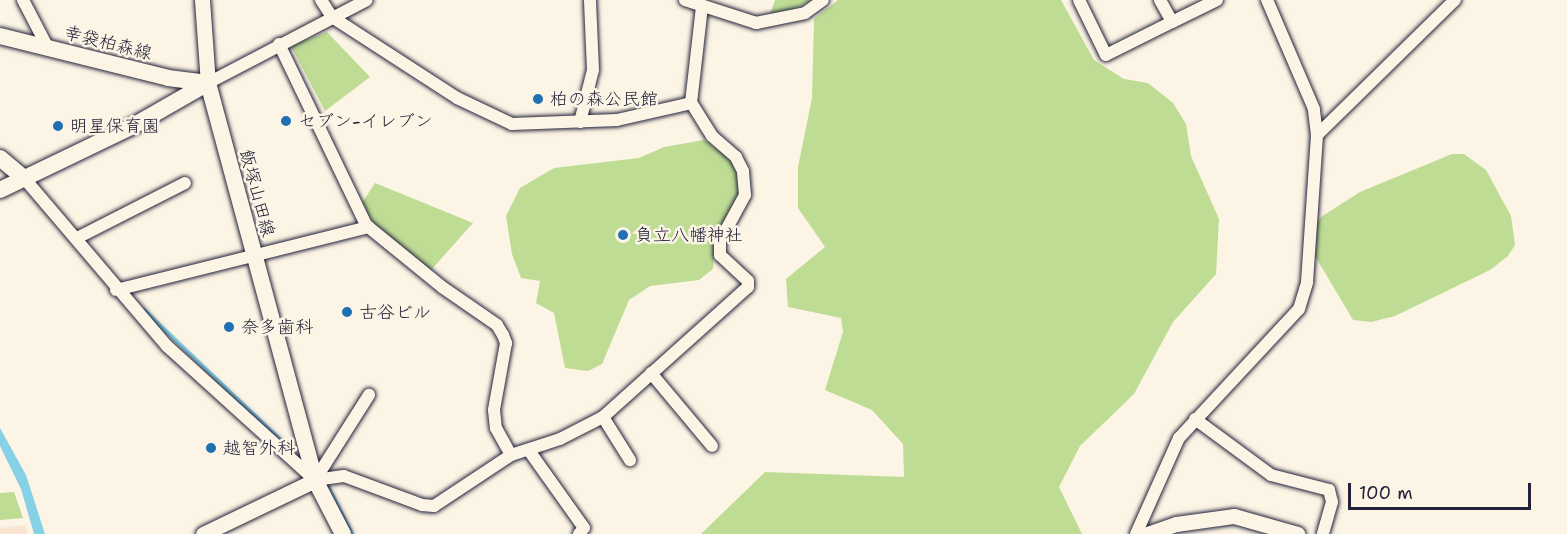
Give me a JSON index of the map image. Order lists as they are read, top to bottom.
{
  "streets": {
    "main road": ["幸袋柏森線", "飯塚山田線"]
  },
  "crossings": [
    ["幸袋柏森線", "飯塚山田線"]
  ],
  "places": [
    "柏の森公民館",
    "セブン-イレブン",
    "明星保育園",
    "負立八幡神社",
    "古谷ビル",
    "奈多歯科",
    "越智外科"
  ],
  "scale_bar": "100 m"
}
